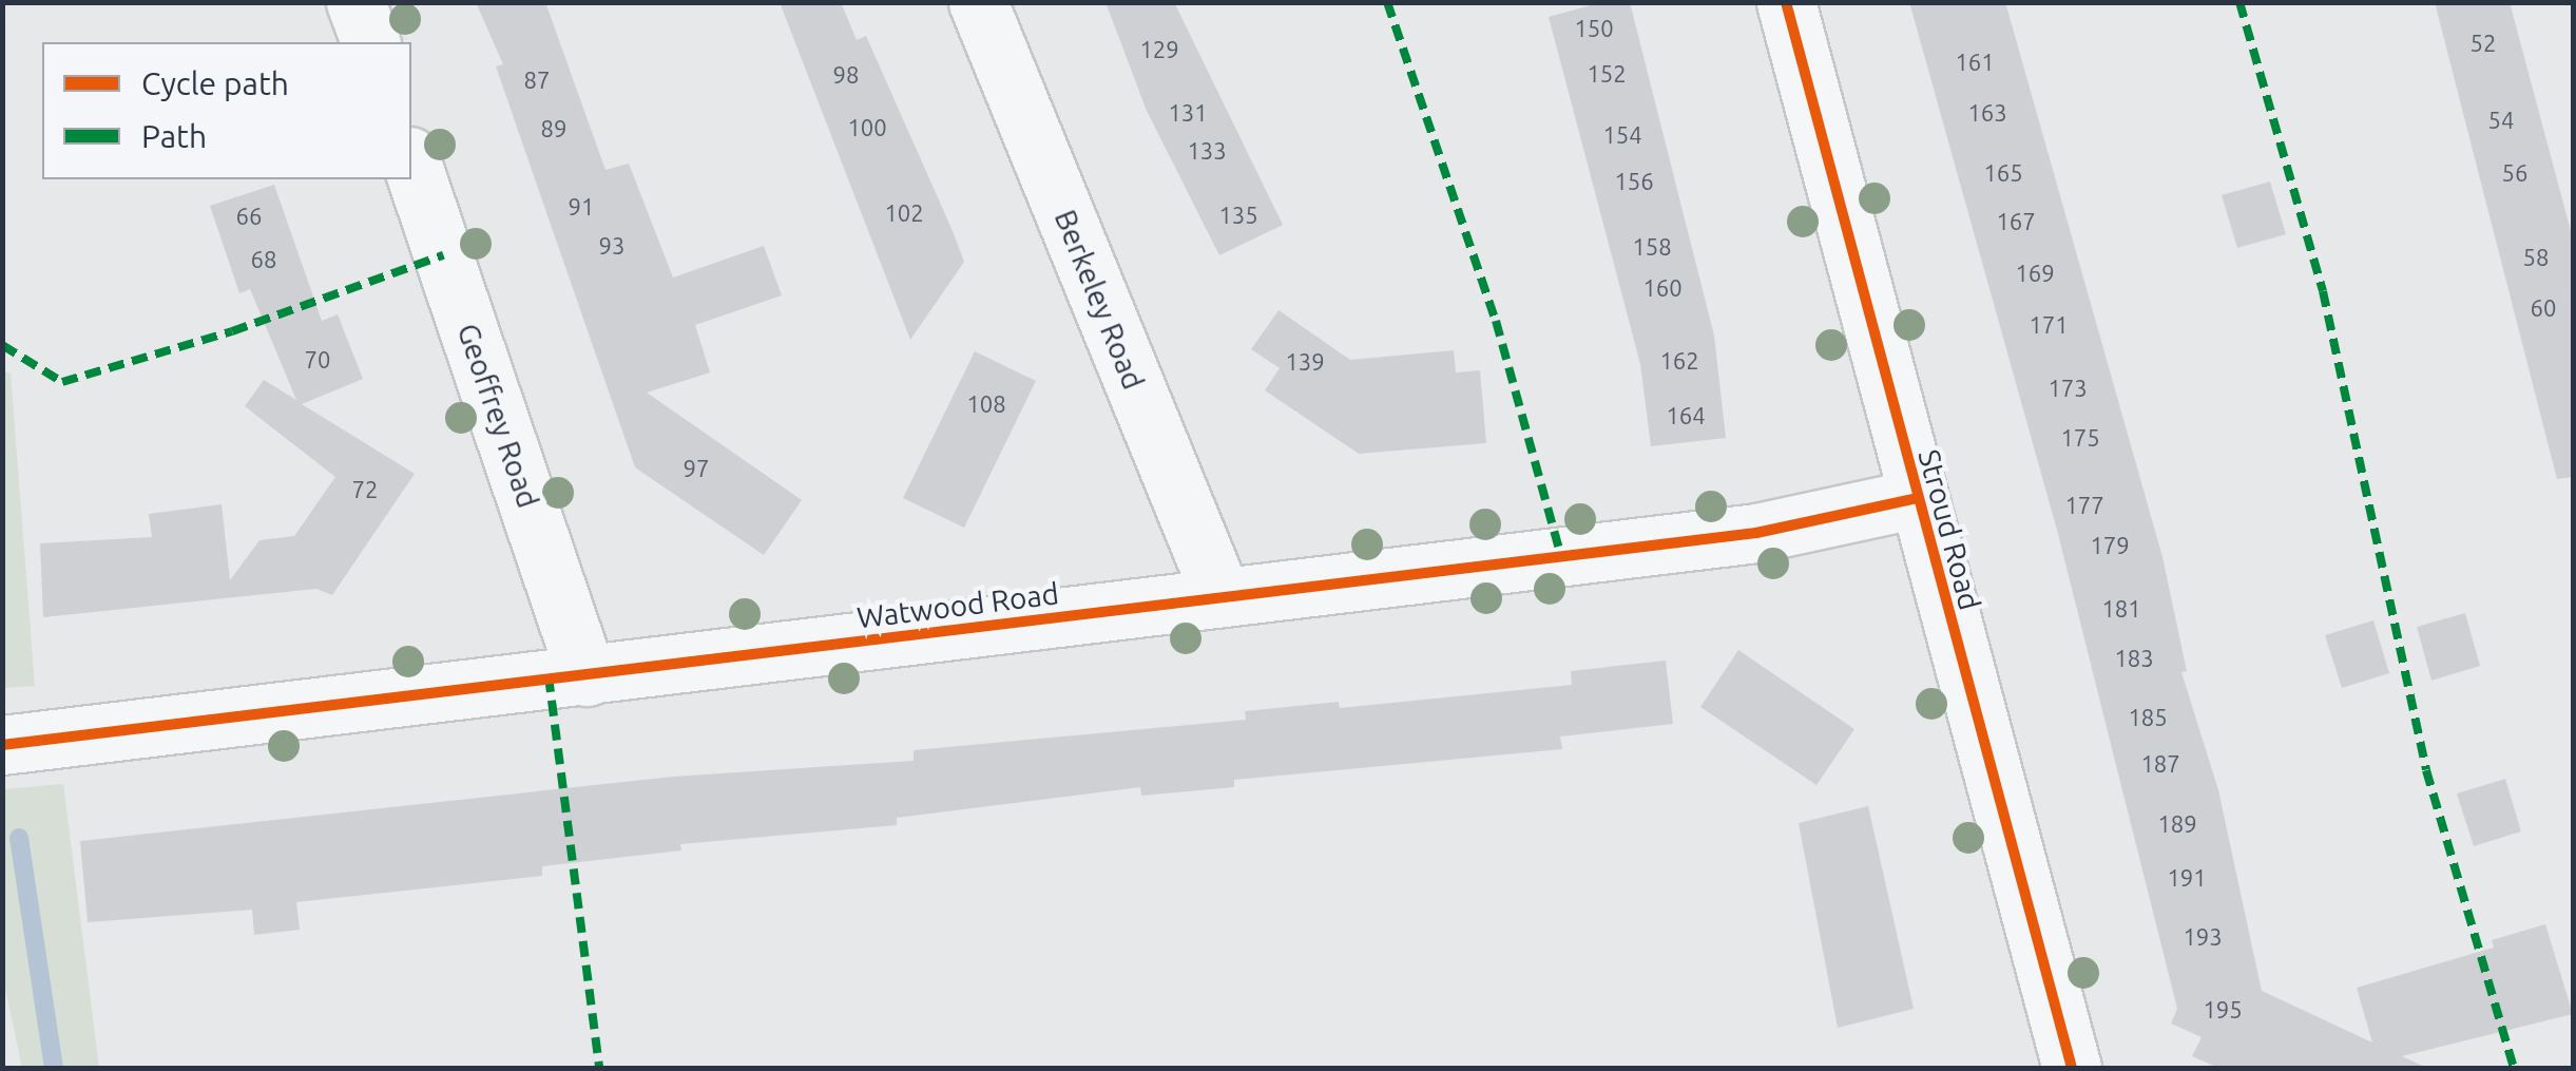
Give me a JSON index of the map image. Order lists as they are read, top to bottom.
{
  "streets": {
    "street": [
      "Berkeley Road",
      "Geoffrey Road",
      "Stroud Road",
      "Watwood Road"
    ]
  },
  "crossings": [
    ["Berkeley Road", "Watwood Road"],
    ["Geoffrey Road", "Watwood Road"],
    ["Stroud Road", "Watwood Road"]
  ],
  "house_numbers": [
    "150",
    "52",
    "129",
    "161",
    "152",
    "98",
    "87",
    "131",
    "163",
    "54",
    "100",
    "89",
    "154",
    "133",
    "165",
    "56",
    "156",
    "91",
    "102",
    "135",
    "66",
    "167",
    "93",
    "158",
    "58",
    "68",
    "169",
    "160",
    "60",
    "171",
    "70",
    "162",
    "139",
    "173",
    "108",
    "164",
    "175",
    "97",
    "72",
    "177",
    "179",
    "181",
    "183",
    "185",
    "187",
    "189",
    "191",
    "193",
    "195"
  ],
  "legend": ["Cycle path", "Path"]
}
